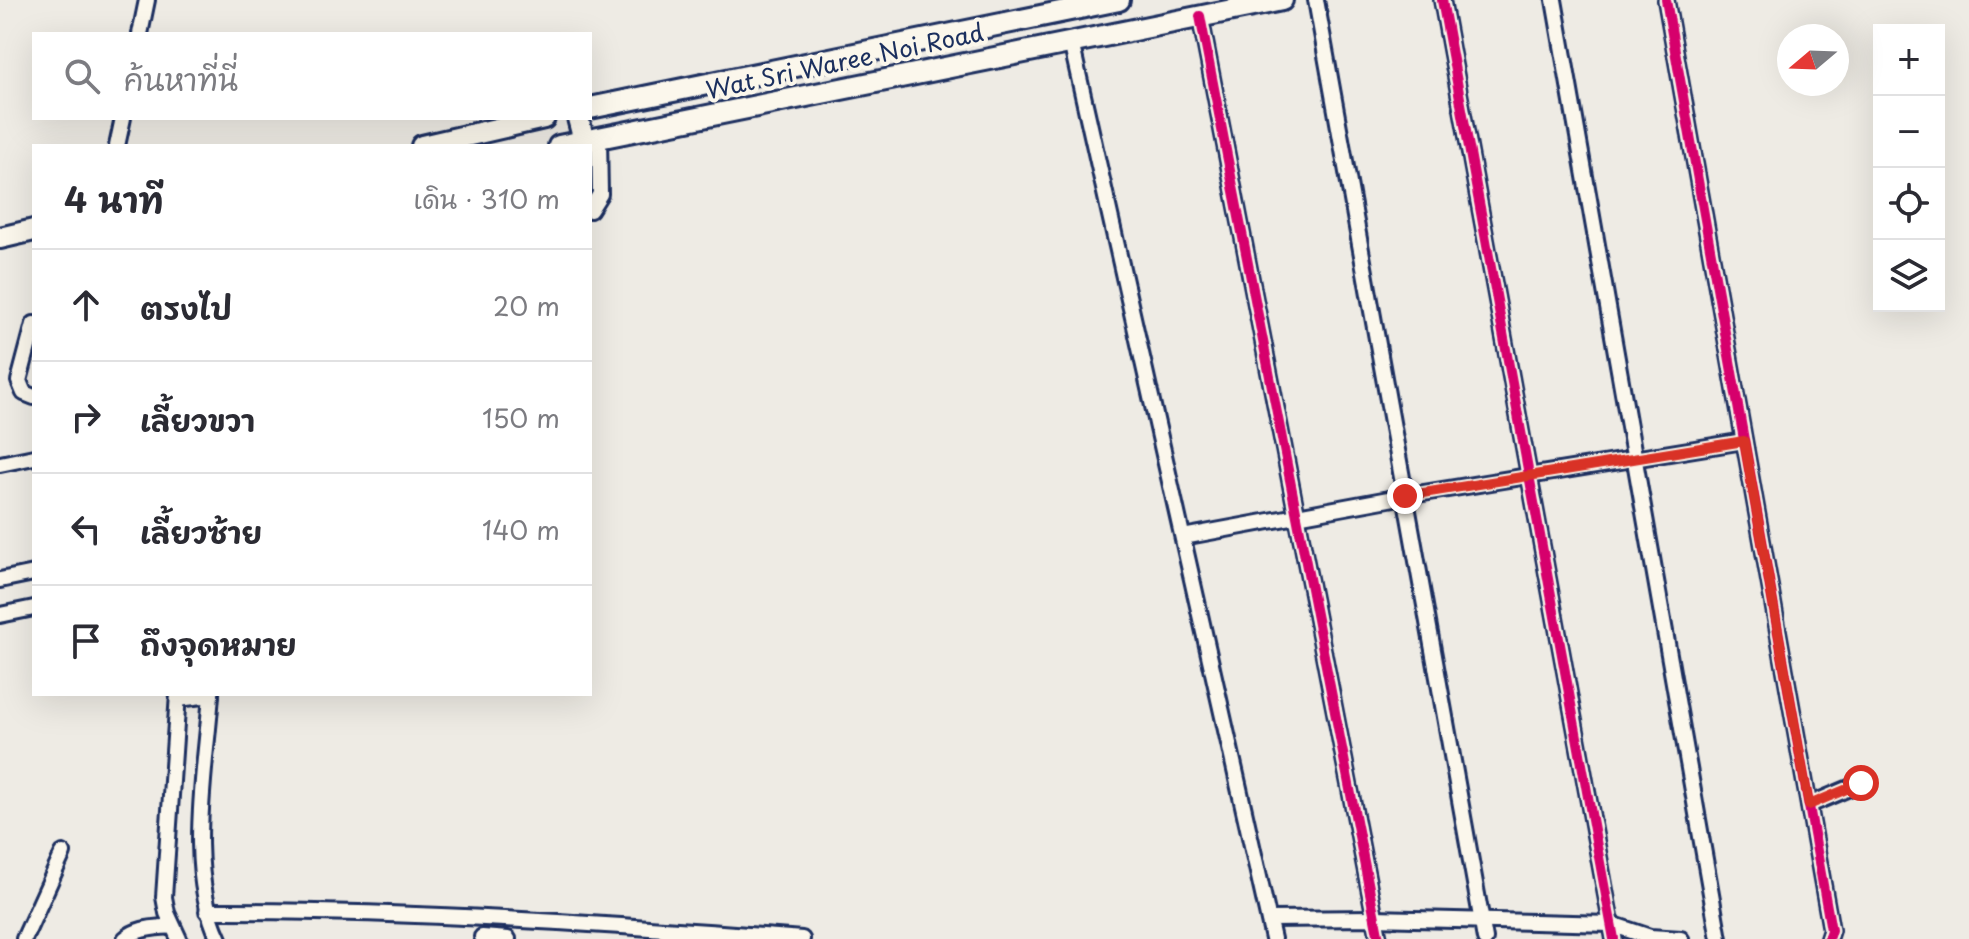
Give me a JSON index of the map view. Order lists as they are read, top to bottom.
{
  "streets": {
    "main road": ["Wat Sri Waree Noi Road"]
  },
  "north": "left",
  "page": {
    "map_buttons": ["+", "−"],
    "search": "ค้นหาที่นี่",
    "heading": ["4 นาที", "เดิน · 310 m"],
    "list": [
      ["ตรงไป", "20 m"],
      ["เลี้ยวขวา", "150 m"],
      ["เลี้ยวซ้าย", "140 m"],
      "ถึงจุดหมาย"
    ]
  }
}
